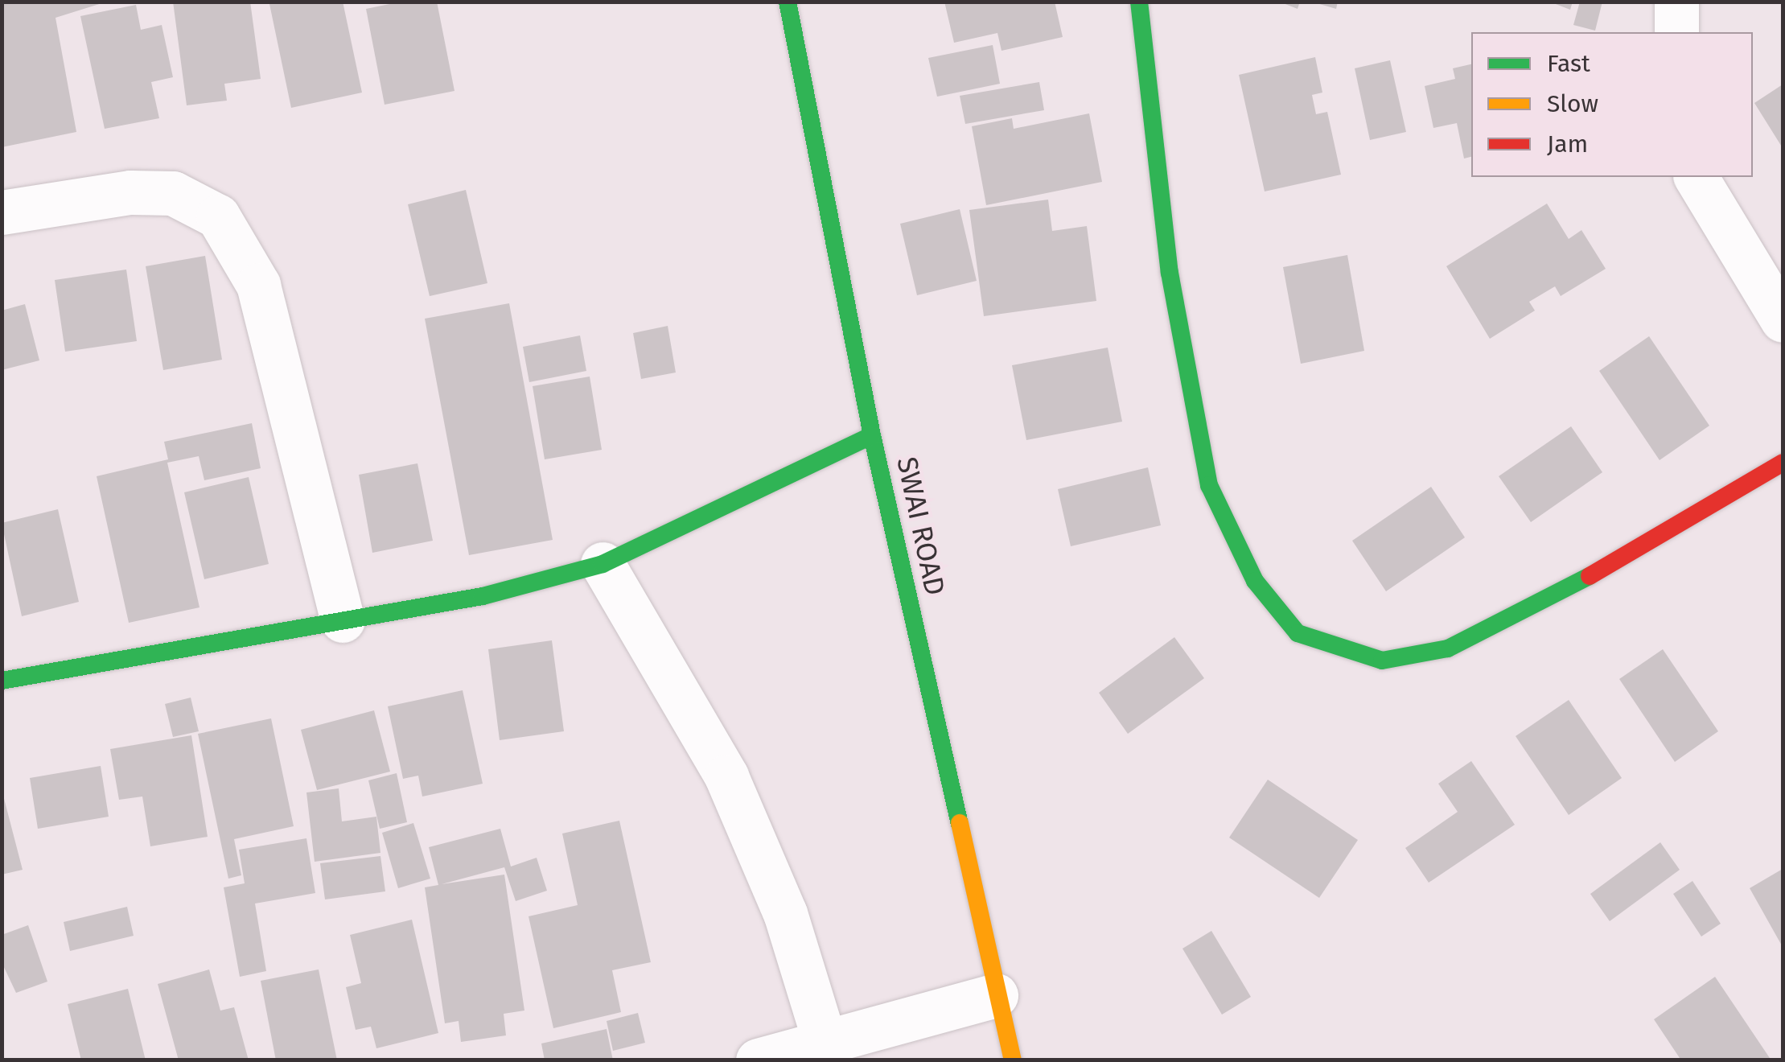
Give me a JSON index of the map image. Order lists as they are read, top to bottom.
{
  "streets": {
    "street": ["SWAI ROAD"]
  },
  "legend": ["Fast", "Slow", "Jam"]
}
